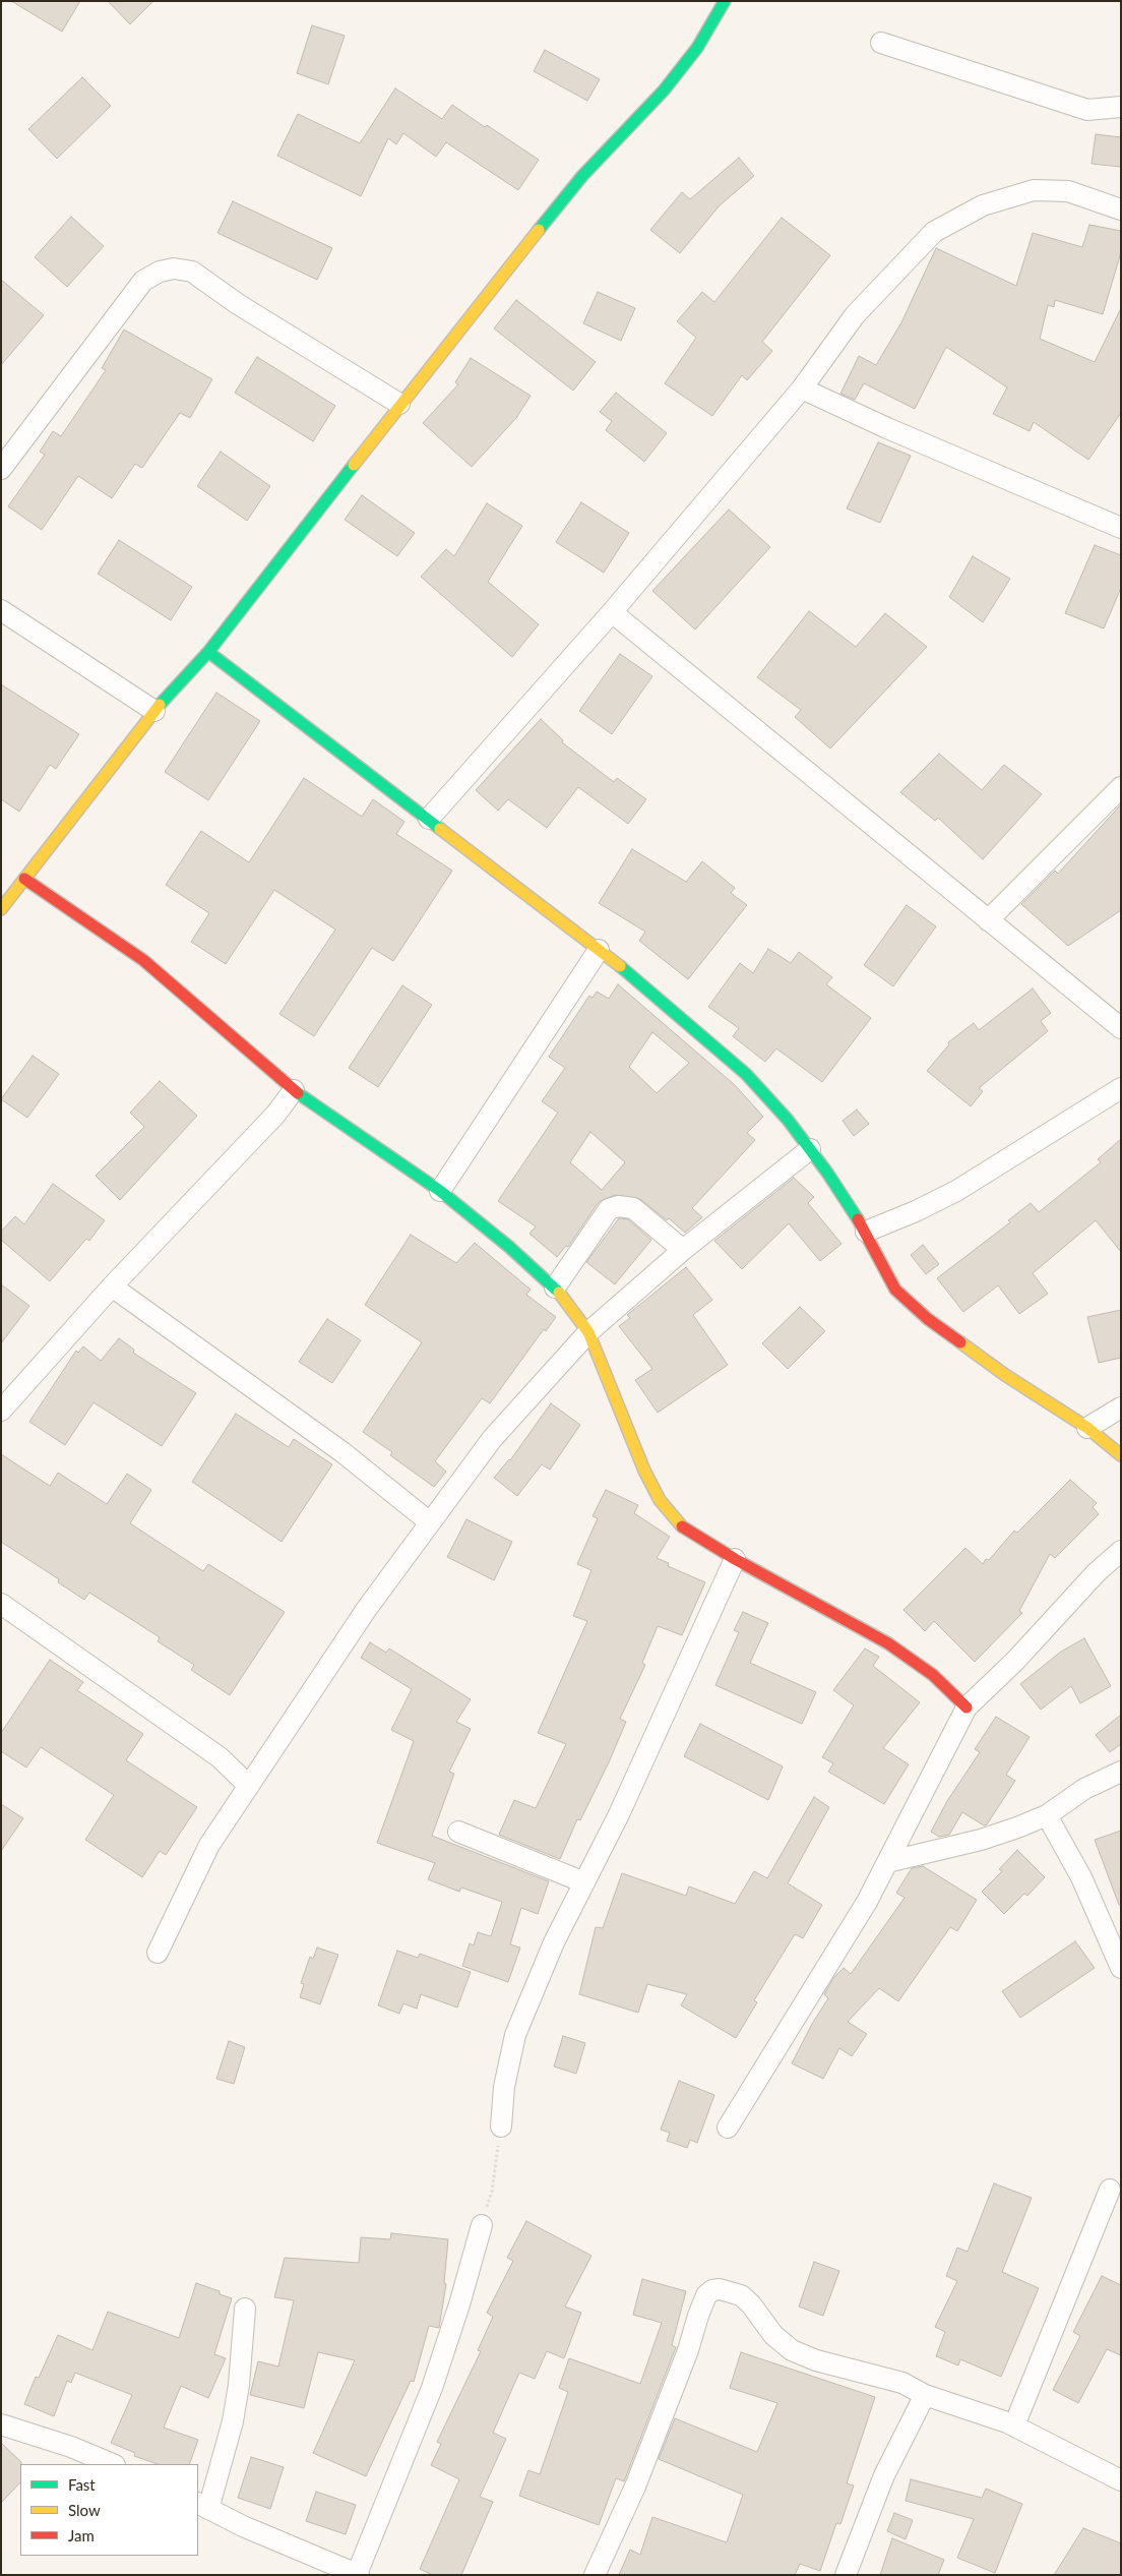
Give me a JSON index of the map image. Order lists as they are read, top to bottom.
{
  "legend": ["Fast", "Slow", "Jam"]
}
